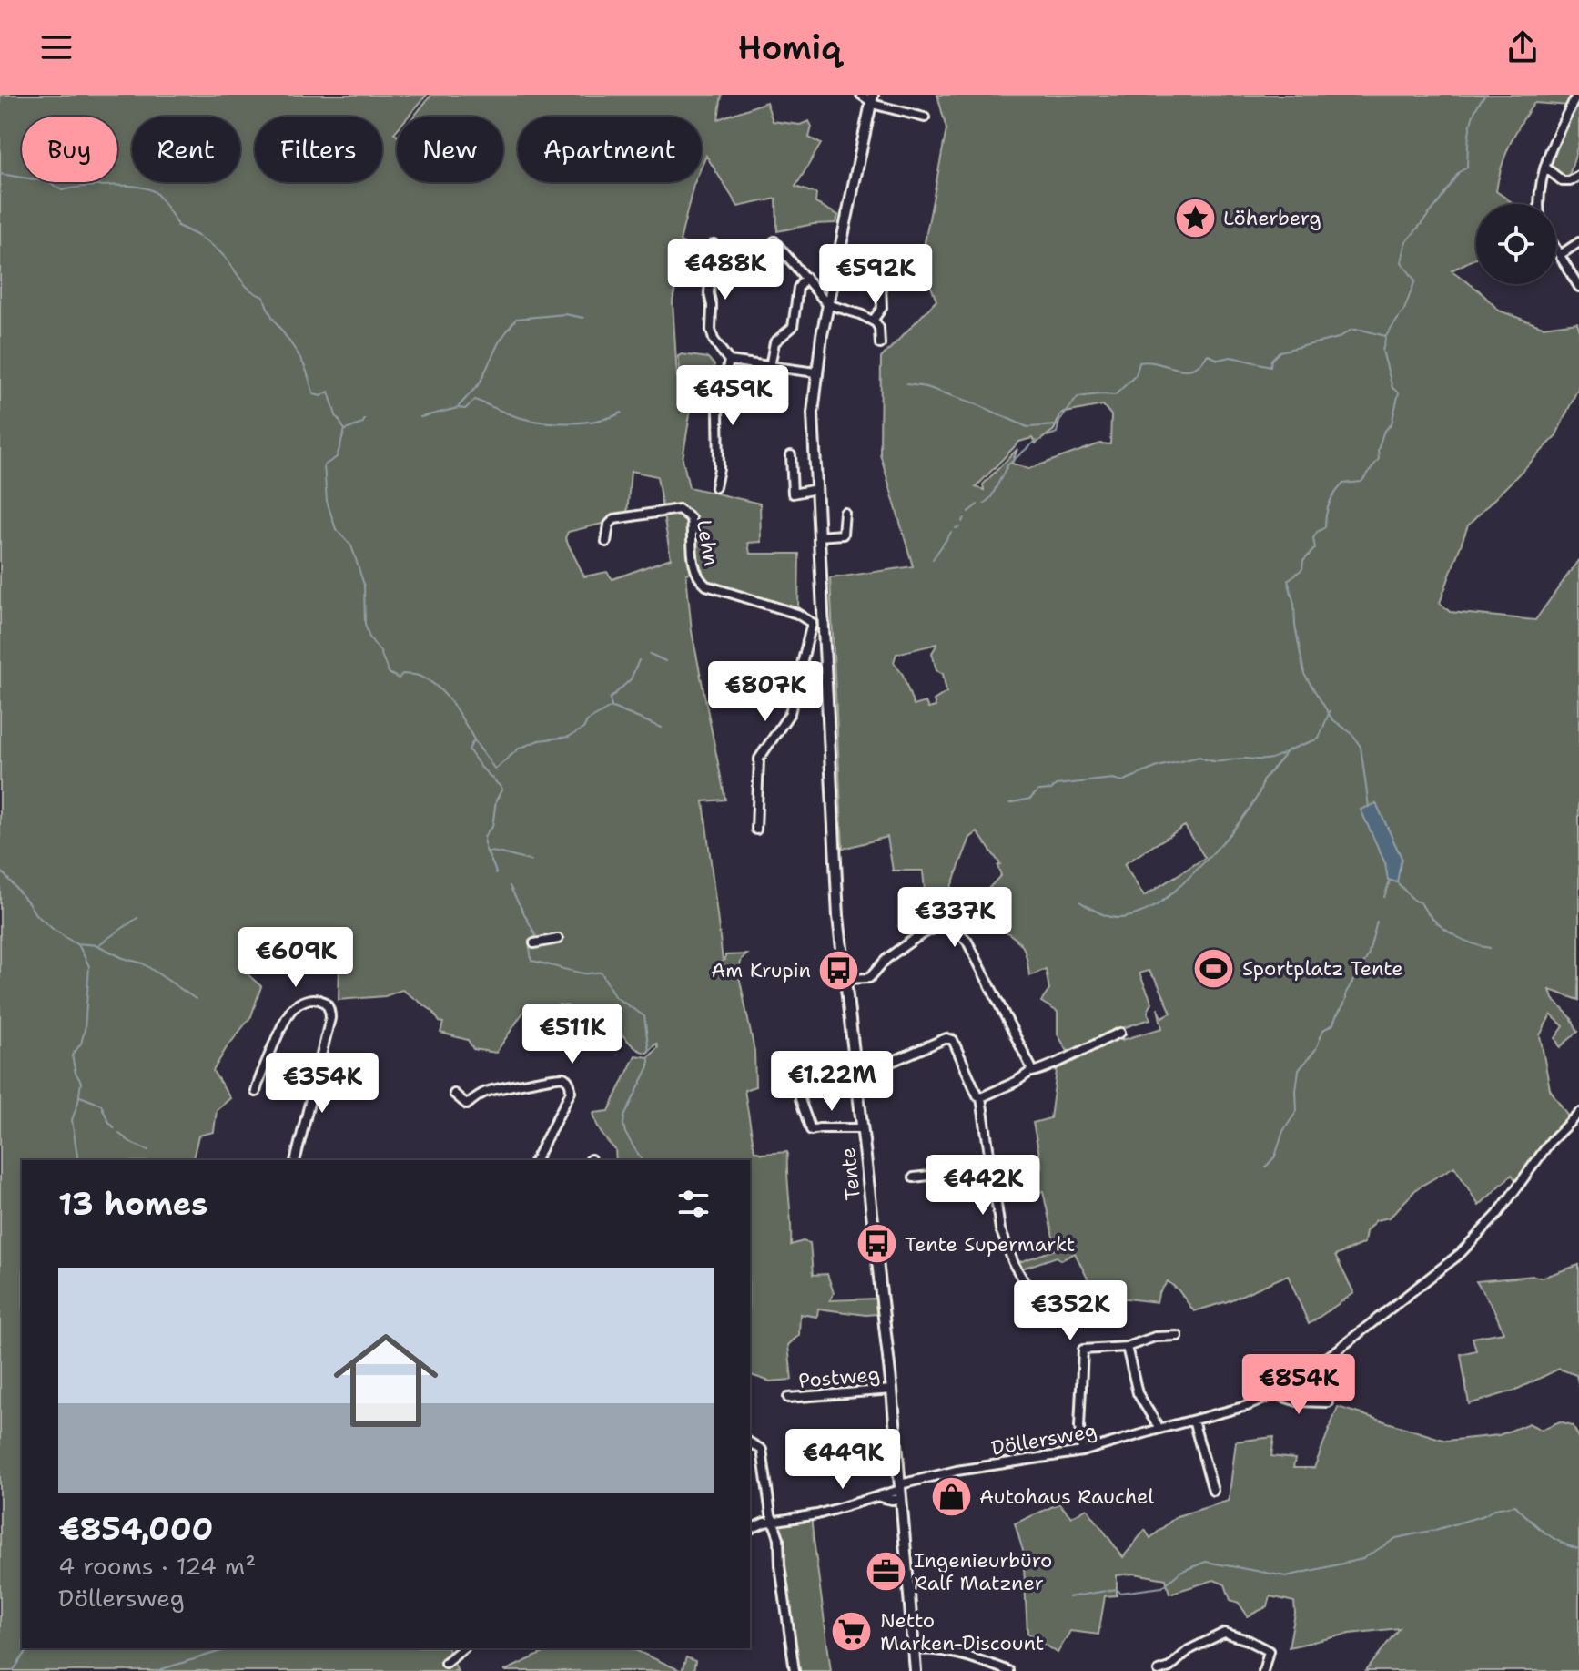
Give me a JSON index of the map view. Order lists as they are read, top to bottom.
{
  "streets": {
    "main road": ["Tente"],
    "street": ["Lehn", "Postweg", "Döllersweg"]
  },
  "crossings": [
    ["Lehn", "Tente"],
    ["Tente", "Postweg"],
    ["Tente", "Döllersweg"]
  ],
  "places": {
    "place": ["Löherberg"],
    "sports": ["Sportplatz Tente"],
    "bus stop": ["Am Krupin", "Tente Supermarkt"],
    "shop": ["Autohaus Rauchel"],
    "office": ["Ingenieurbüro Ralf Matzner"],
    "supermarket": ["Netto Marken-Discount"]
  },
  "page": {
    "header": "Homiq",
    "chip": [
      "Buy",
      "Rent",
      "Filters",
      "New",
      "Apartment"
    ],
    "price": [
      "€488K",
      "€592K",
      "€459K",
      "€807K",
      "€337K",
      "€609K",
      "€511K",
      "€1.22M",
      "€354K",
      "€442K",
      "€352K",
      "€854K",
      "€449K"
    ],
    "heading": "13 homes",
    "list": [
      {
        "name": "€854,000",
        "note": "4 rooms · 124 m² · Döllersweg"
      }
    ]
  }
}
